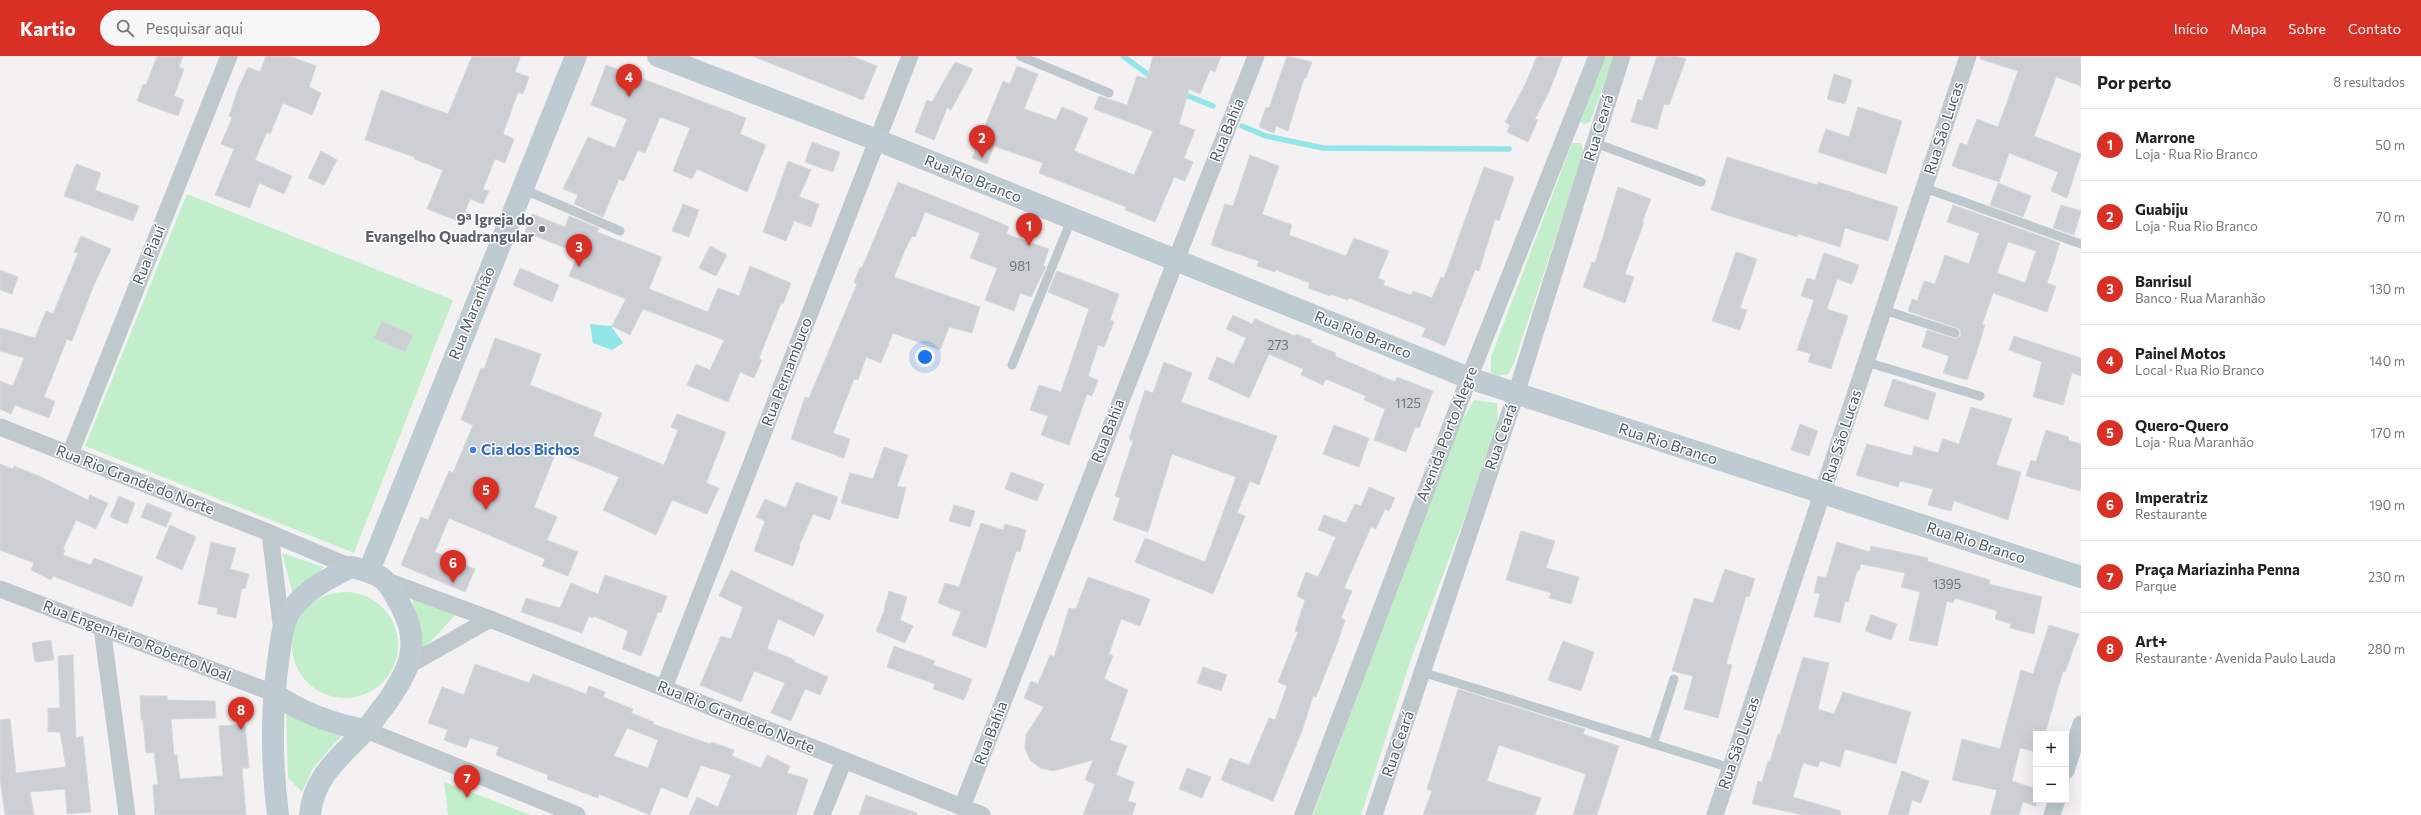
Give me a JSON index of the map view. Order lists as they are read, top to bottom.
{
  "streets": {
    "street": [
      "Rua Ceará",
      "Rua São Lucas",
      "Rua Bahia",
      "Rua Rio Branco",
      "Rua Piauí",
      "Rua Maranhão",
      "Rua Pernambuco",
      "Avenida Porto Alegre",
      "Rua Rio Grande do Norte",
      "Rua Engenheiro Roberto Noal"
    ]
  },
  "crossings": [
    ["Rua Ceará", "Rua Rio Branco"],
    ["Rua São Lucas", "Rua Rio Branco"],
    ["Rua Bahia", "Rua Rio Branco"],
    ["Rua Bahia", "Rua Rio Grande do Norte"],
    ["Rua Rio Branco", "Rua Pernambuco"],
    ["Rua Rio Branco", "Avenida Porto Alegre"],
    ["Rua Piauí", "Rua Rio Grande do Norte"],
    ["Rua Maranhão", "Rua Rio Grande do Norte"],
    ["Rua Pernambuco", "Rua Rio Grande do Norte"]
  ],
  "places": ["9ª Igreja do Evangelho Quadrangular", "Cia dos Bichos"],
  "house_numbers": [
    "981",
    "273",
    "1125",
    "1395"
  ],
  "page": {
    "header": "Kartio",
    "search": "Pesquisar aqui",
    "nav": [
      "Início",
      "Mapa",
      "Sobre",
      "Contato"
    ],
    "heading": ["Por perto", "8 resultados"],
    "pins": [
      "4",
      "2",
      "1",
      "3",
      "5",
      "6",
      "8",
      "7"
    ],
    "list": [
      {
        "mark": "1",
        "name": "Marrone",
        "note": "Loja · Rua Rio Branco",
        "value": "50 m"
      },
      {
        "mark": "2",
        "name": "Guabiju",
        "note": "Loja · Rua Rio Branco",
        "value": "70 m"
      },
      {
        "mark": "3",
        "name": "Banrisul",
        "note": "Banco · Rua Maranhão",
        "value": "130 m"
      },
      {
        "mark": "4",
        "name": "Painel Motos",
        "note": "Local · Rua Rio Branco",
        "value": "140 m"
      },
      {
        "mark": "5",
        "name": "Quero-Quero",
        "note": "Loja · Rua Maranhão",
        "value": "170 m"
      },
      {
        "mark": "6",
        "name": "Imperatriz",
        "note": "Restaurante",
        "value": "190 m"
      },
      {
        "mark": "7",
        "name": "Praça Mariazinha Penna",
        "note": "Parque",
        "value": "230 m"
      },
      {
        "mark": "8",
        "name": "Art+",
        "note": "Restaurante · Avenida Paulo Lauda",
        "value": "280 m"
      }
    ],
    "map_buttons": ["+", "−"]
  }
}
